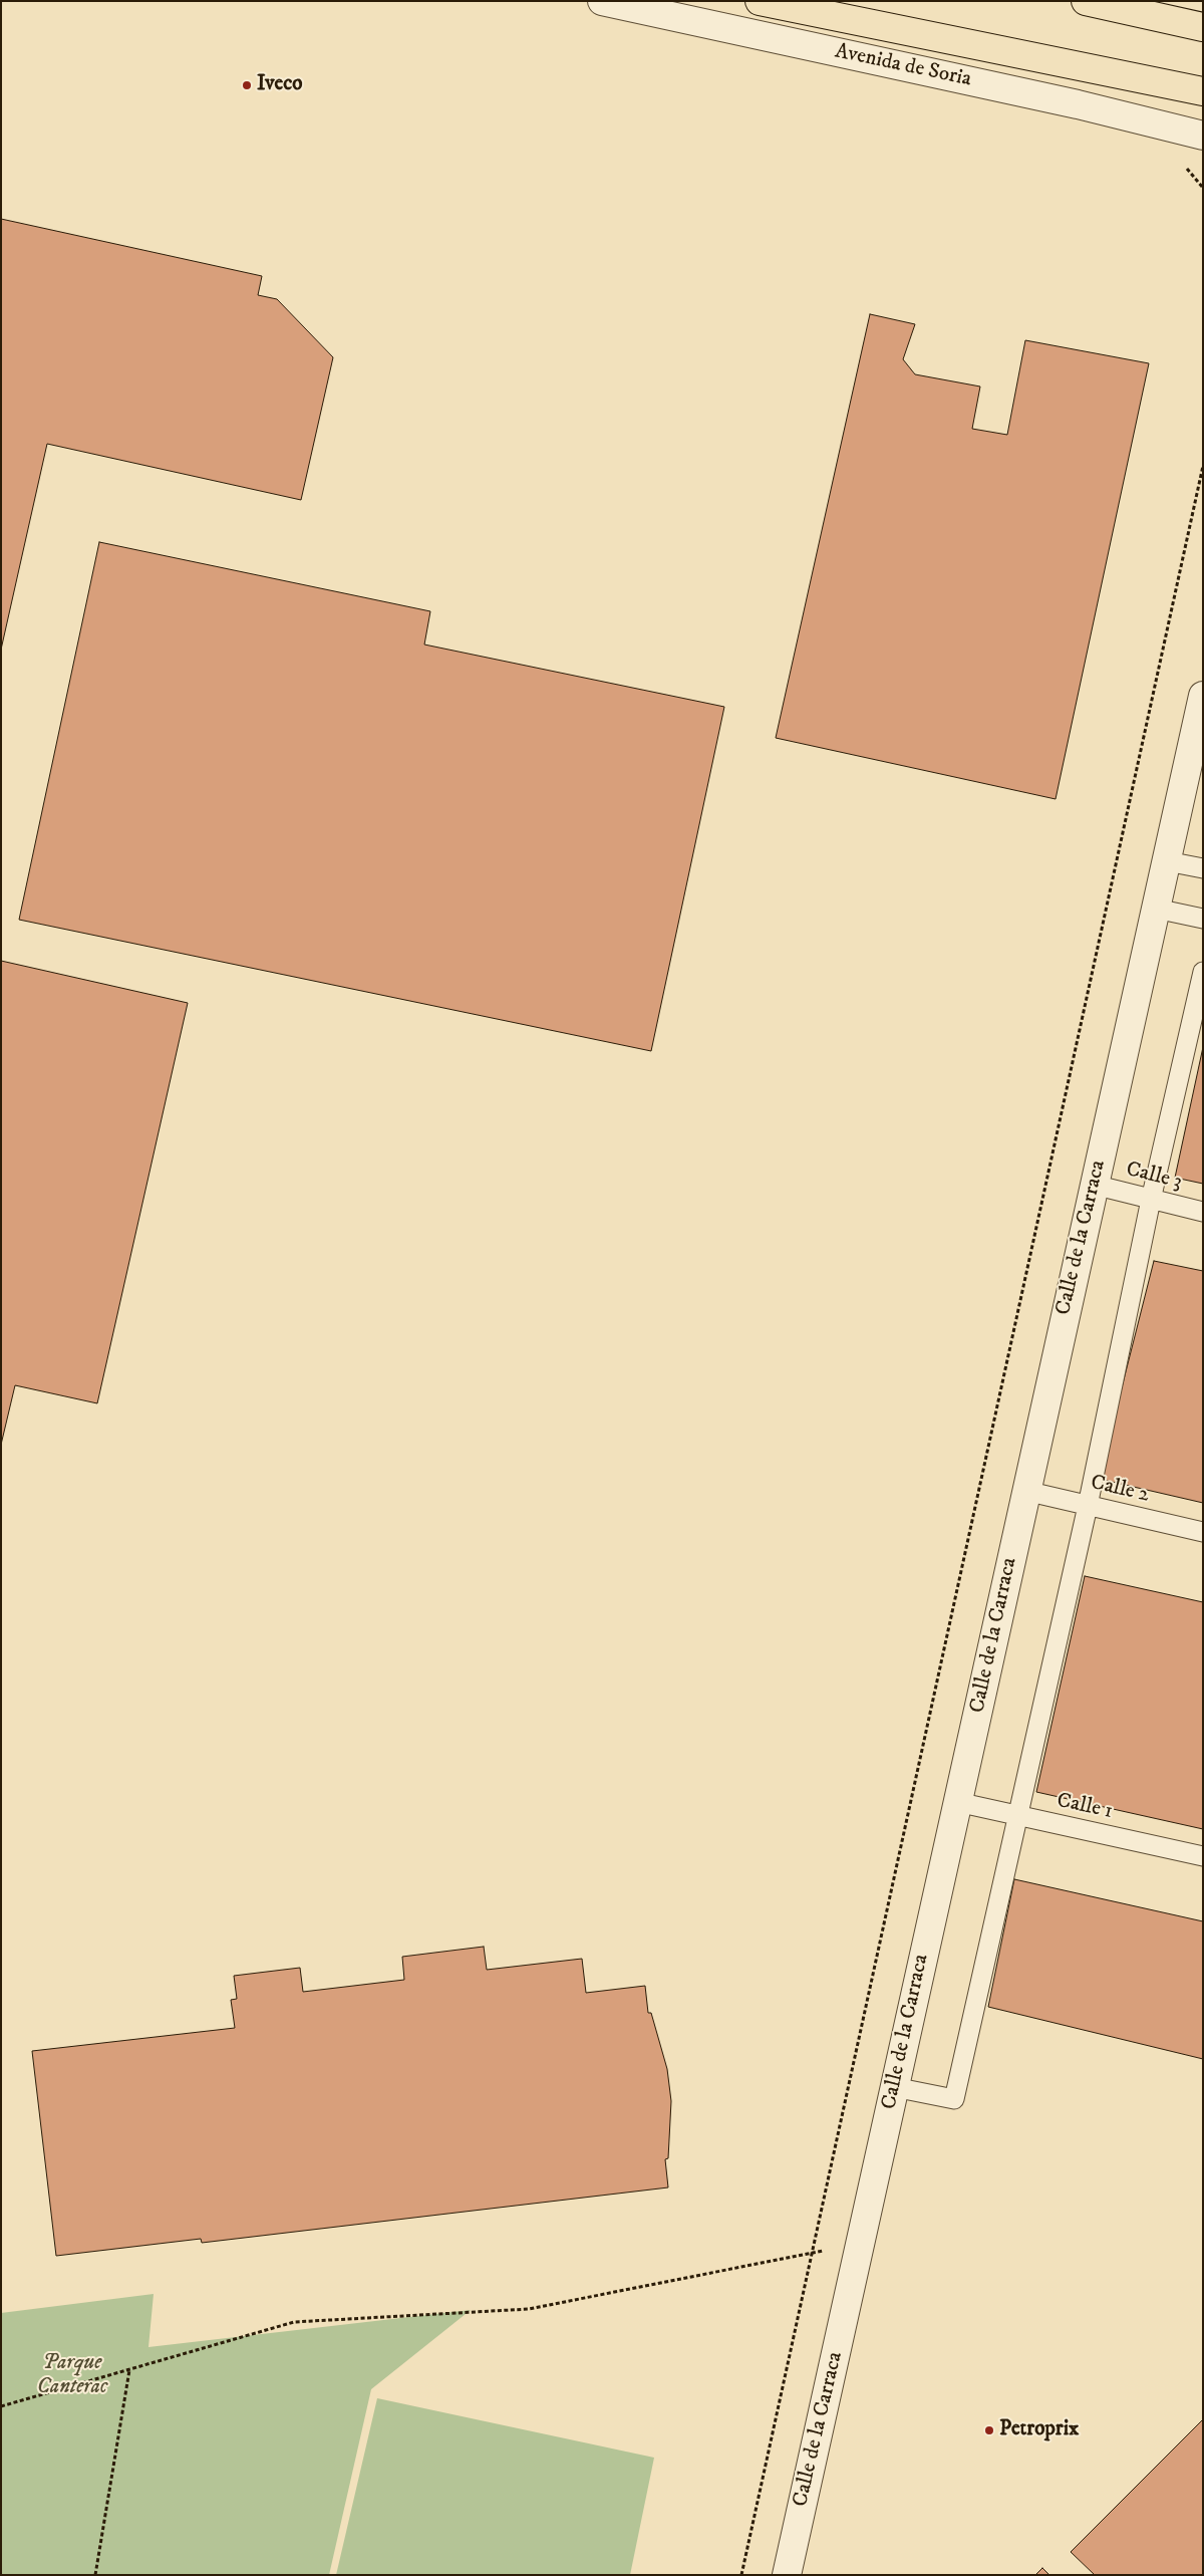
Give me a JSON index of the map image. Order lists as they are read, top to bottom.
{
  "streets": {
    "main road": ["Avenida de Soria"],
    "street": ["Calle de la Carraca"],
    "lane": ["Calle 3", "Calle 2", "Calle 1"]
  },
  "crossings": [
    ["Calle 3", "Calle de la Carraca"],
    ["Calle de la Carraca", "Calle 2"],
    ["Calle de la Carraca", "Calle 1"]
  ],
  "parks": ["Parque Canterac"],
  "places": ["Iveco", "Petroprix"]
}
